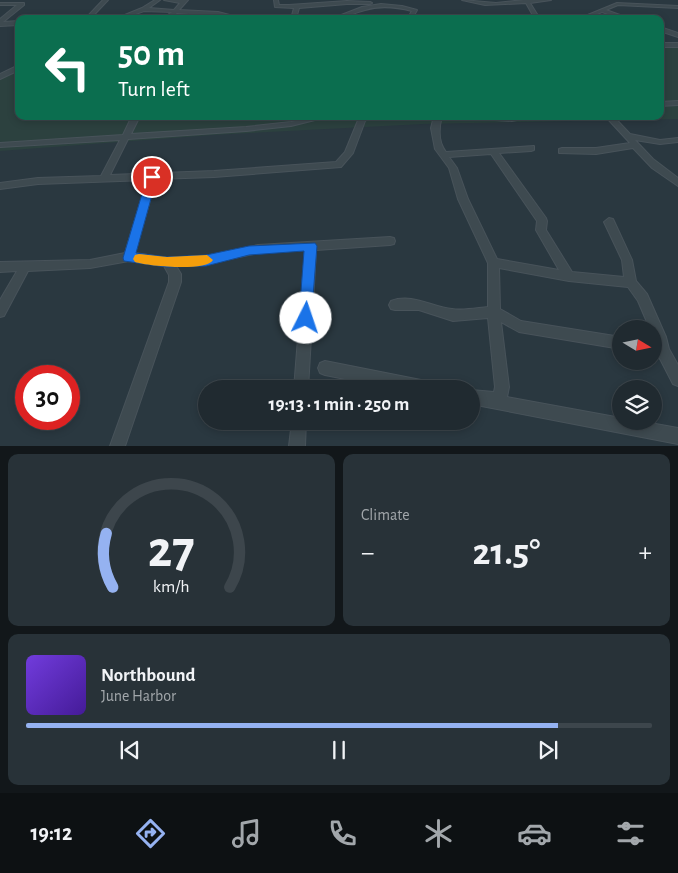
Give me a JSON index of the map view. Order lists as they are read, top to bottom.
{
  "north": "right",
  "page": {
    "turn": ["50 m", "Turn left"],
    "limit": "30",
    "trip": "19:13 · 1 min · 250 m",
    "tile": "Climate",
    "heat": ["−", "21.5°", "+"],
    "song": ["Northbound", "June Harbor"],
    "tabs": "19:12",
    "gauge": ["27", "km/h"]
  }
}
